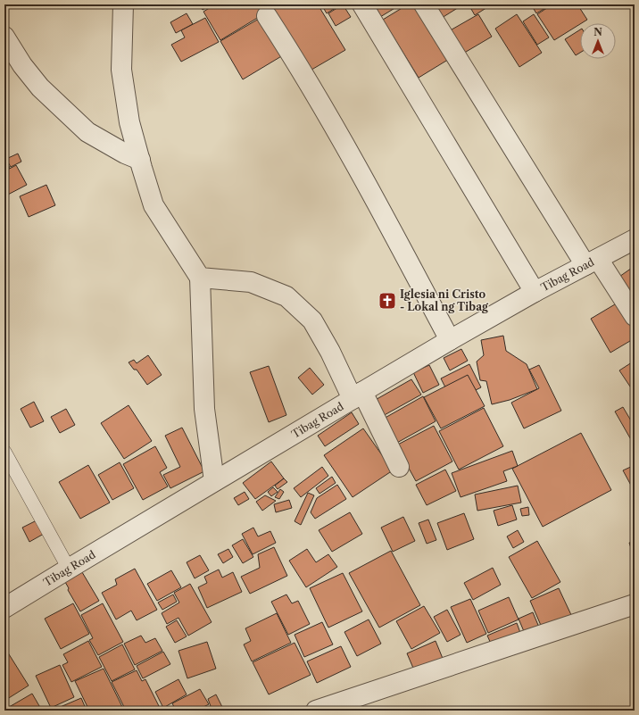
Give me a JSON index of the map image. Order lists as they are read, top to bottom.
{
  "streets": {
    "street": ["Tibag Road"]
  },
  "places": {
    "church": ["Iglesia ni Cristo - Lokal ng Tibag"]
  },
  "north": "top"
}
